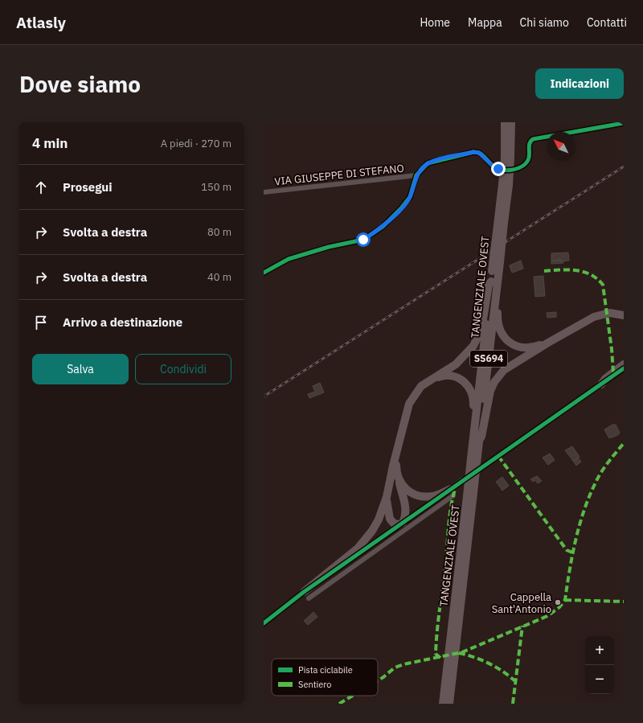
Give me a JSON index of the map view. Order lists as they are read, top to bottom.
{
  "streets": {
    "highway": ["TANGENZIALE OVEST", "SS694"],
    "street": ["VIA GIUSEPPE DI STEFANO"]
  },
  "places": ["Cappella Sant'Antonio"],
  "legend": ["Pista ciclabile", "Sentiero"],
  "north": "top left",
  "page": {
    "header": "Atlasly",
    "nav": [
      "Home",
      "Mappa",
      "Chi siamo",
      "Contatti"
    ],
    "buttons": [
      "Indicazioni",
      ["Salva", "Condividi"]
    ],
    "title": "Dove siamo",
    "heading": ["4 min", "A piedi · 270 m"],
    "list": [
      ["Prosegui", "150 m"],
      ["Svolta a destra", "80 m"],
      ["Svolta a destra", "40 m"],
      "Arrivo a destinazione"
    ],
    "map_buttons": ["+", "−"]
  }
}
